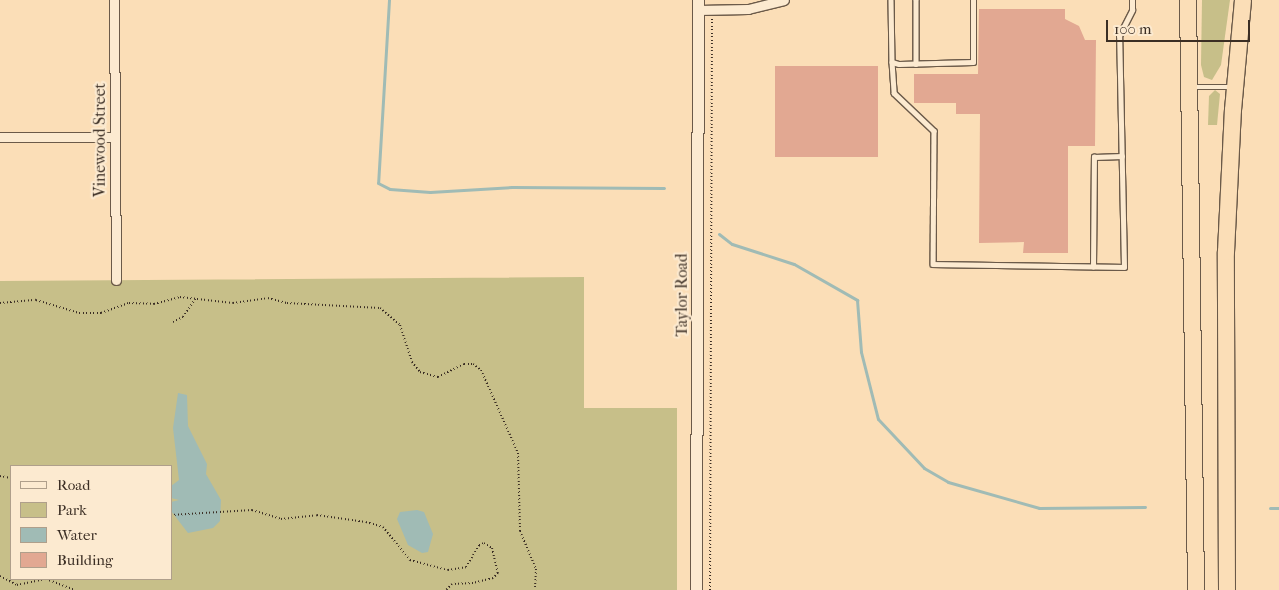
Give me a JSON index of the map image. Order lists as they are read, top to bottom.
{
  "streets": {
    "street": ["Vinewood Street", "Taylor Road"]
  },
  "legend": [
    "Road",
    "Park",
    "Water",
    "Building"
  ],
  "scale_bar": "100 m"
}
